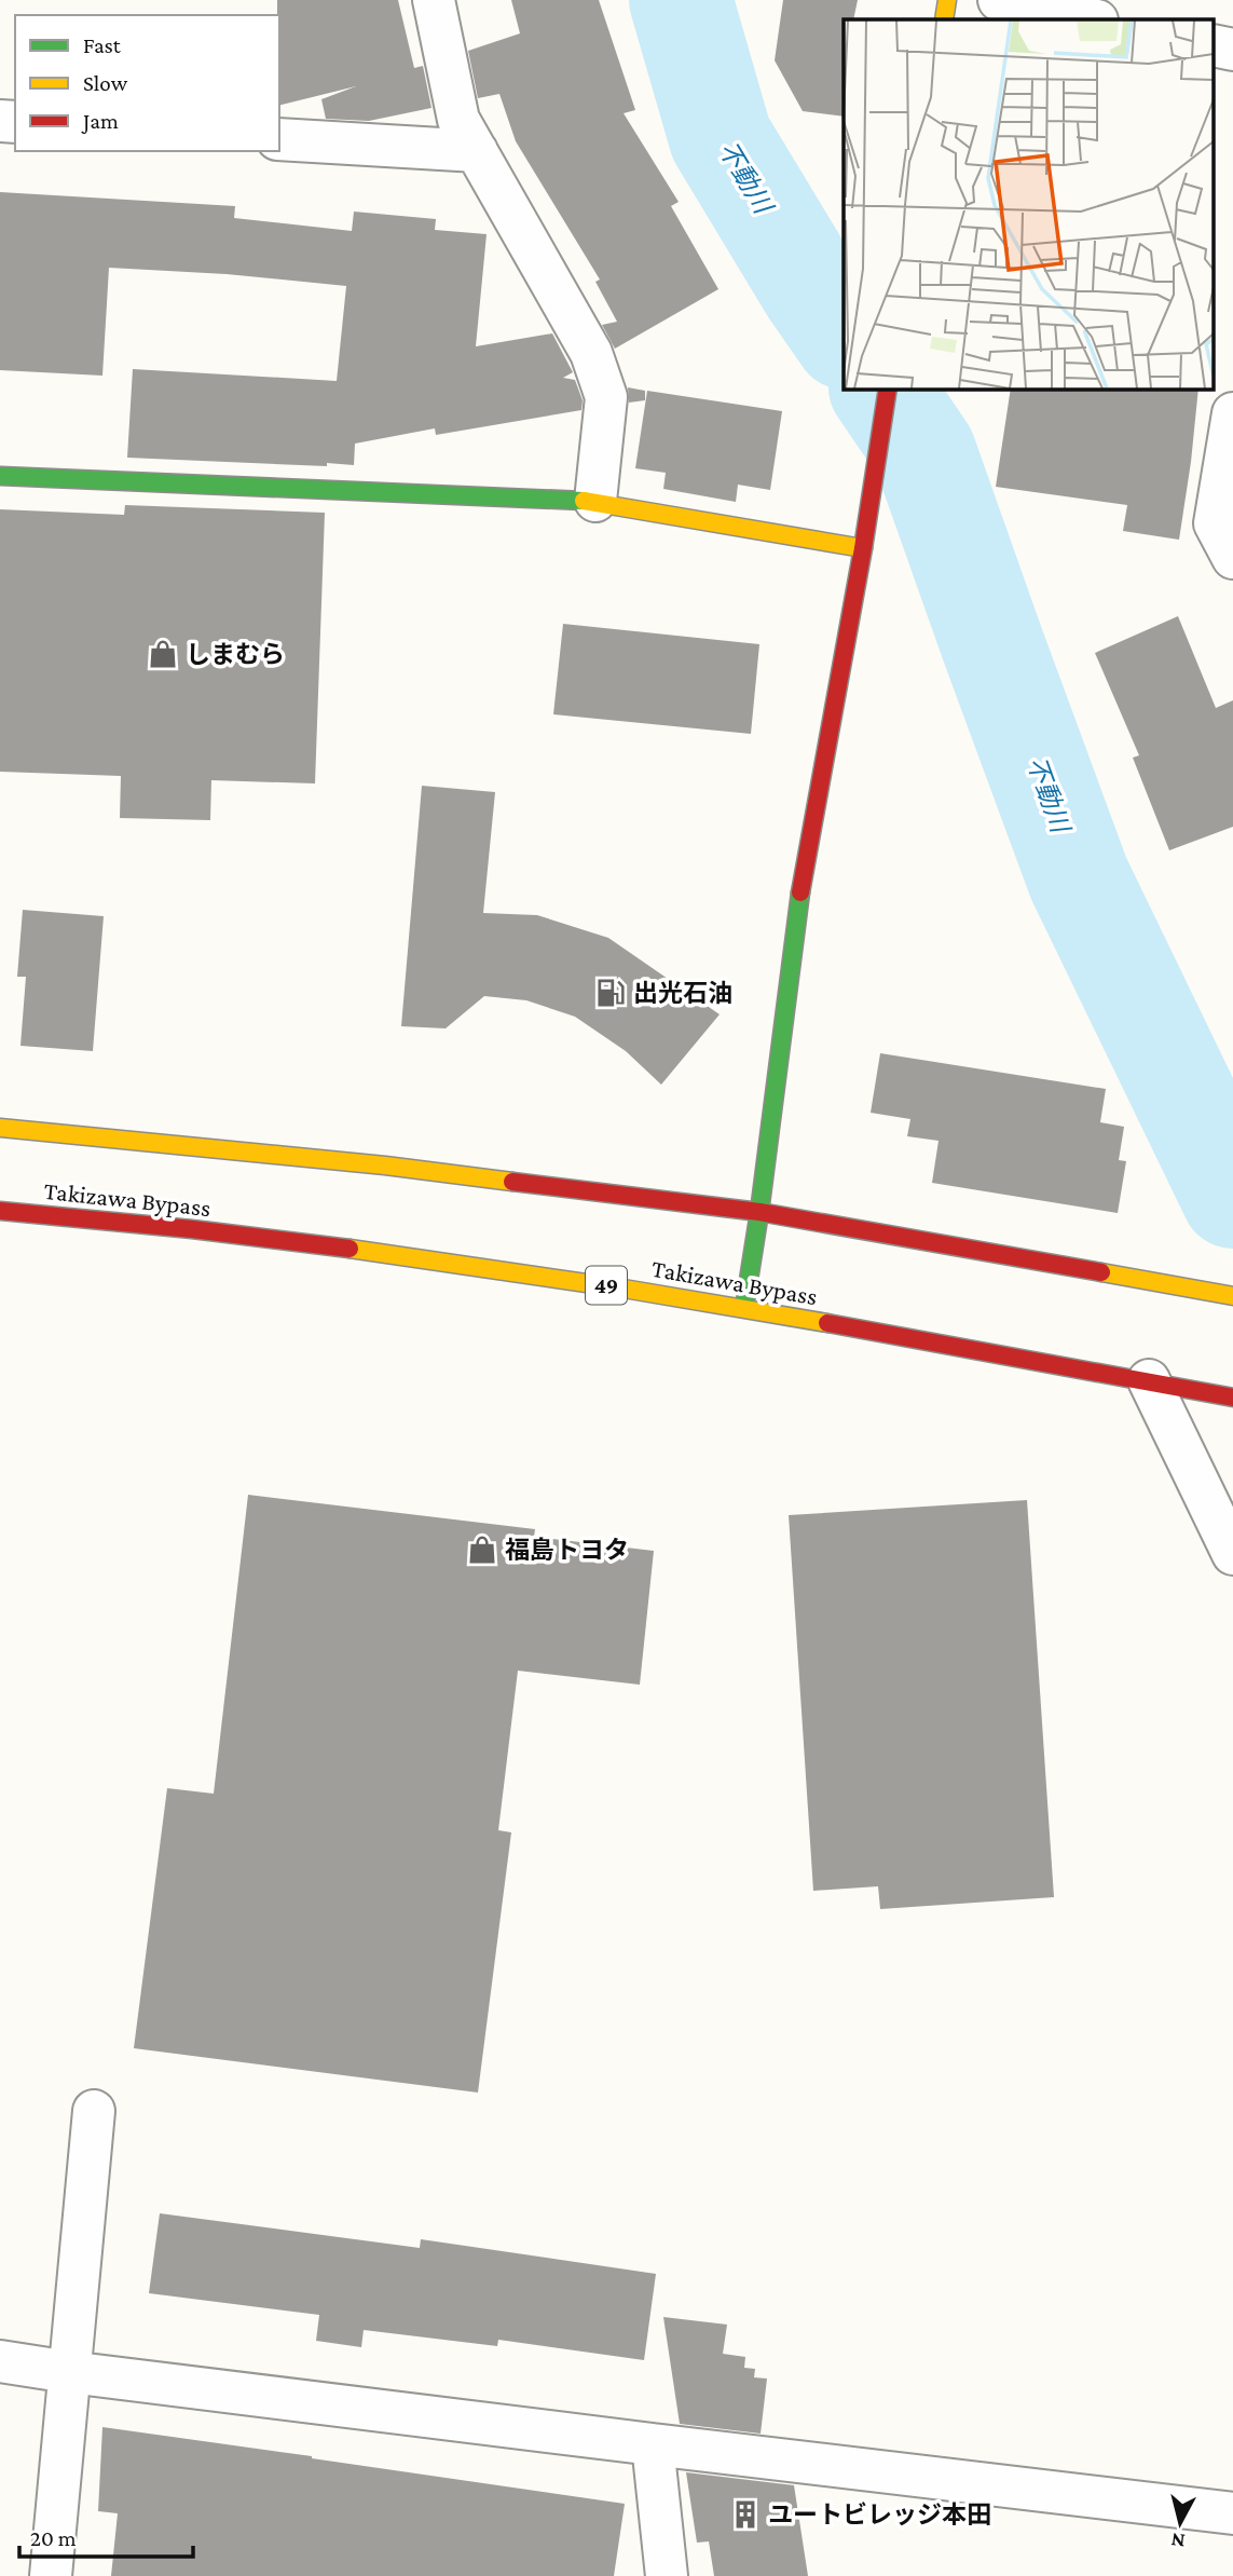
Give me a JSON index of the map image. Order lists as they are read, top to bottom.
{
  "streets": {
    "main road": ["Takizawa Bypass", "49"]
  },
  "water": ["不動川"],
  "places": {
    "shop": ["しまむら", "福島トヨタ"],
    "fuel station": ["出光石油"],
    "building": ["ユートビレッジ本田"]
  },
  "legend": ["Fast", "Slow", "Jam"],
  "scale_bar": "20 m",
  "north": "bottom"
}
